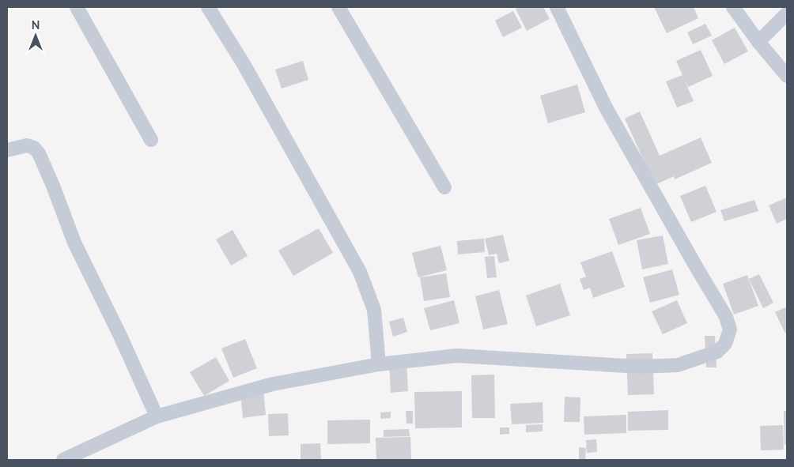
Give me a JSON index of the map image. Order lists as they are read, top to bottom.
{
  "north": "top"
}
